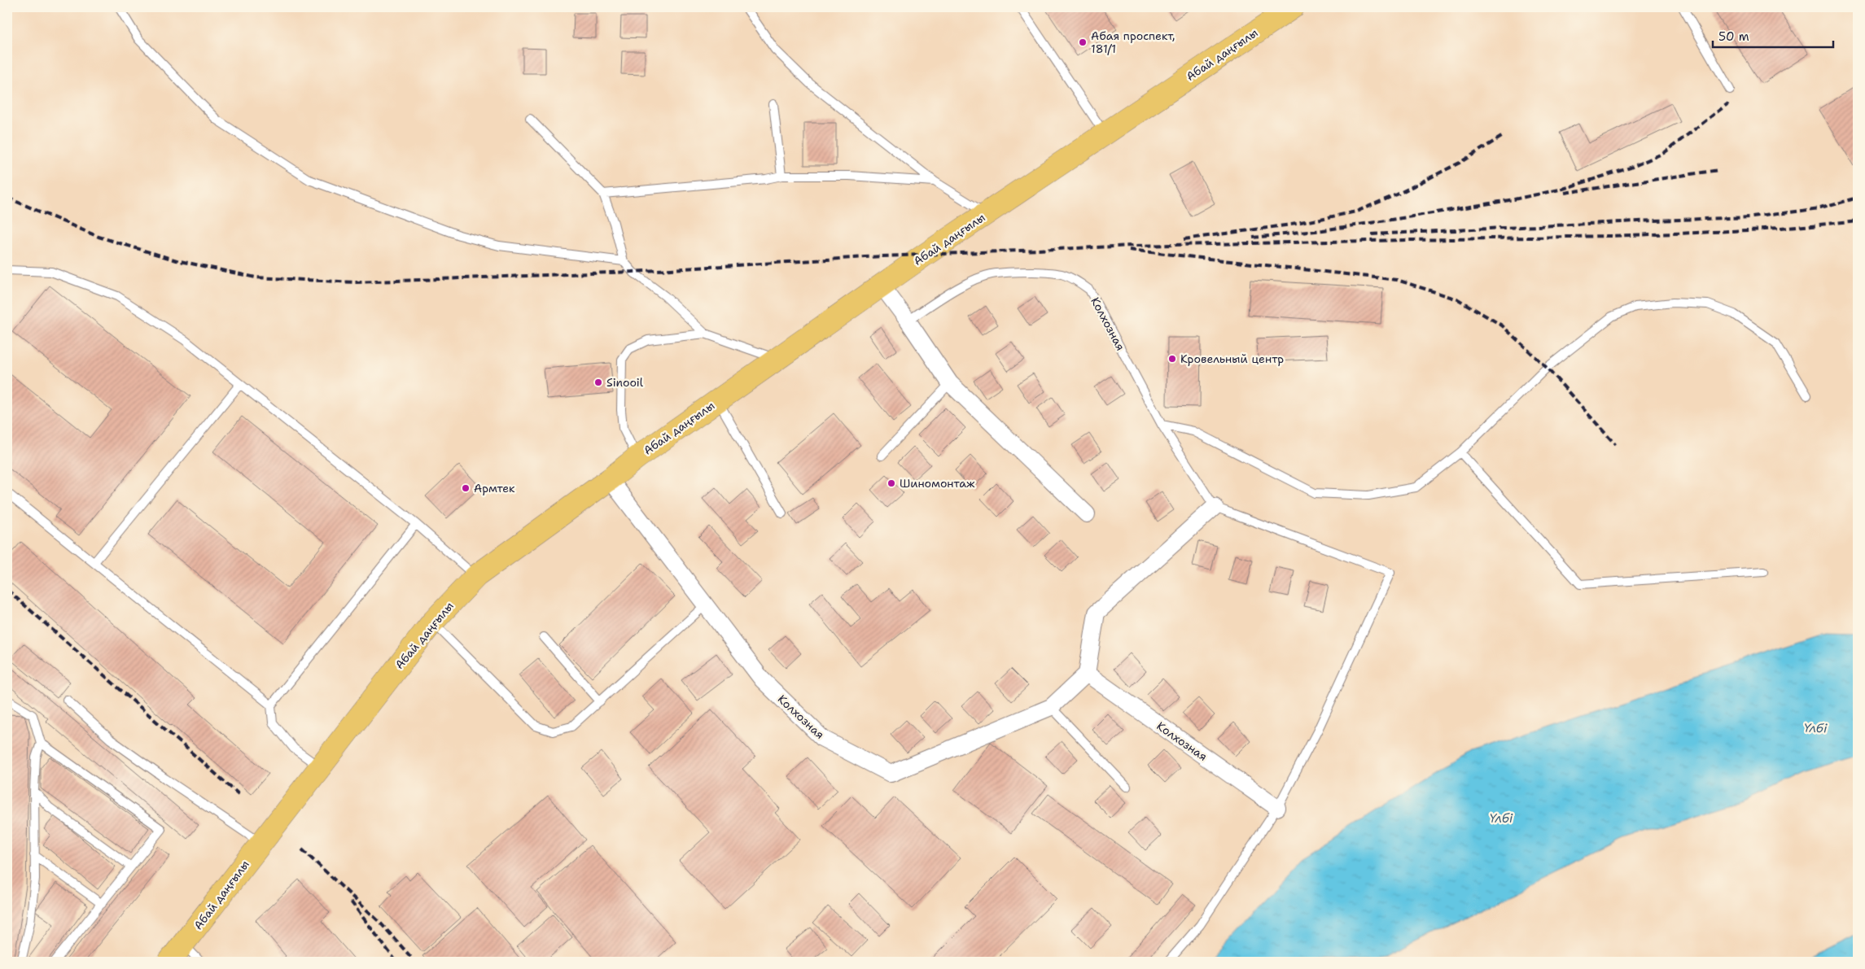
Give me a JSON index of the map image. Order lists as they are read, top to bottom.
{
  "streets": {
    "main road": ["Абай даңғылы"],
    "street": ["Колхозная"]
  },
  "crossings": [
    ["Абай даңғылы", "Колхозная"]
  ],
  "water": ["Үлбі"],
  "places": [
    "Абая проспект, 181/1",
    "Кровельный центр",
    "Sinooil",
    "Шиномонтаж",
    "Армтек"
  ],
  "scale_bar": "50 m"
}
